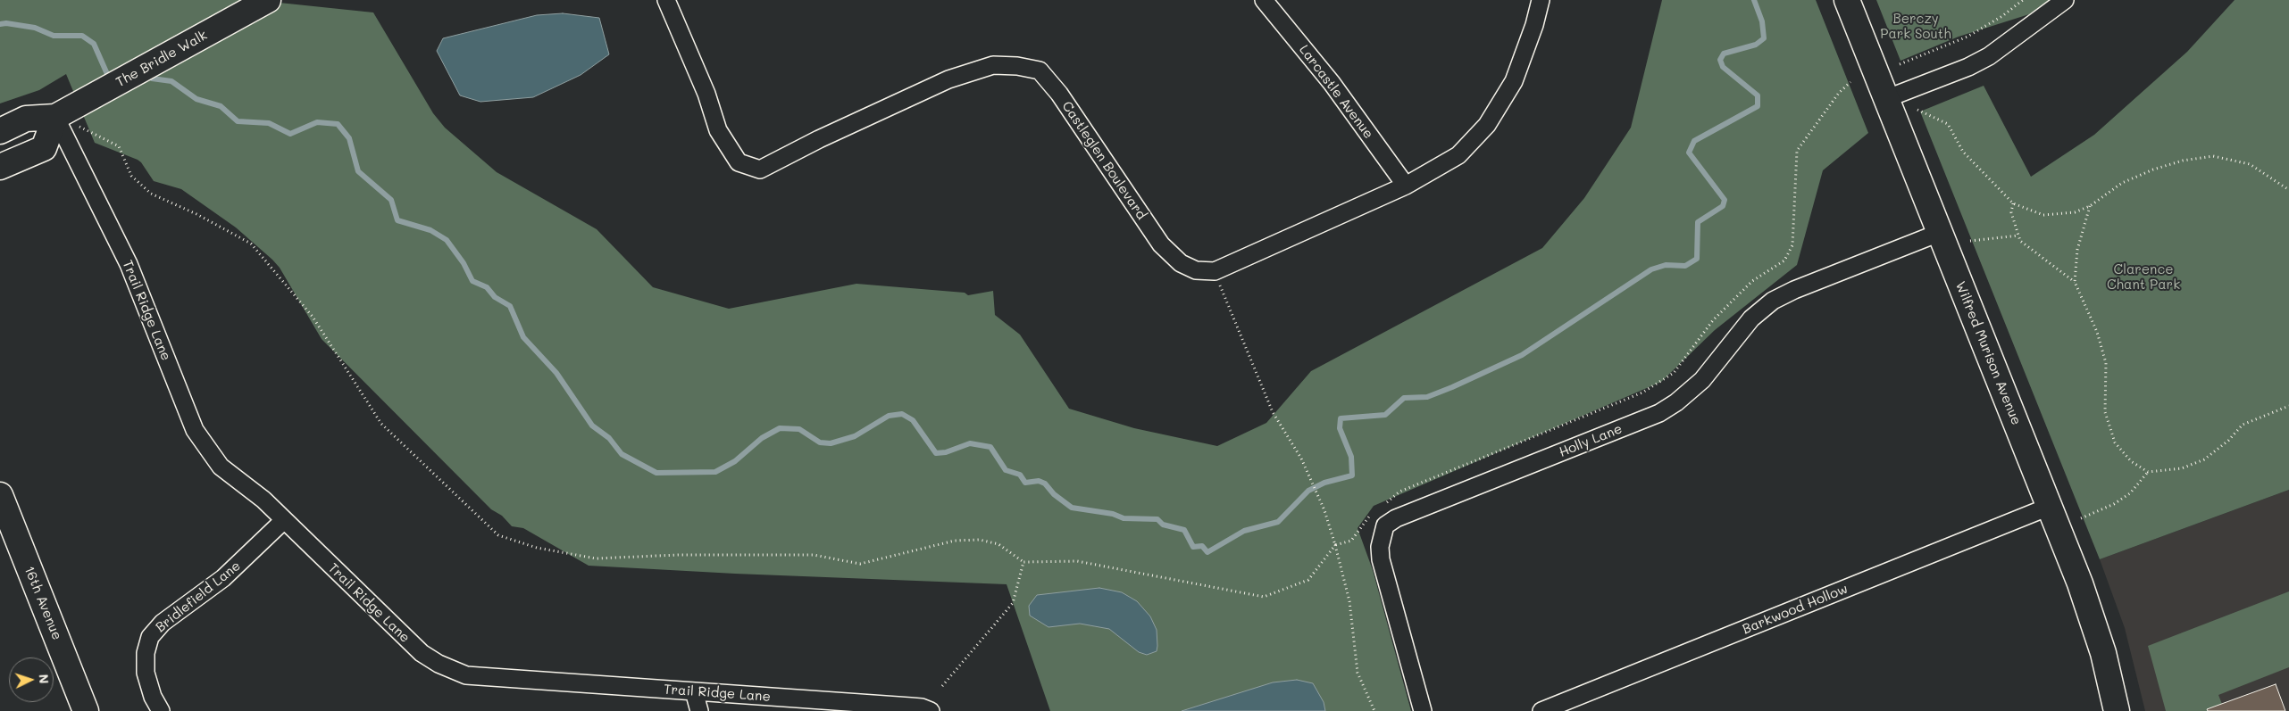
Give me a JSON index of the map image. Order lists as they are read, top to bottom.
{
  "streets": {
    "street": [
      "The Bridle Walk",
      "Larcastle Avenue",
      "Castleglen Boulevard",
      "Trail Ridge Lane",
      "Wilfred Murison Avenue",
      "Holly Lane",
      "Bridlefield Lane",
      "16th Avenue",
      "Barkwood Hollow"
    ]
  },
  "crossings": [
    ["The Bridle Walk", "Trail Ridge Lane"],
    ["Trail Ridge Lane", "Bridlefield Lane"],
    ["Wilfred Murison Avenue", "Holly Lane"],
    ["Wilfred Murison Avenue", "Barkwood Hollow"]
  ],
  "parks": ["Berczy Park South", "Clarence Chant Park"],
  "north": "right"
}
